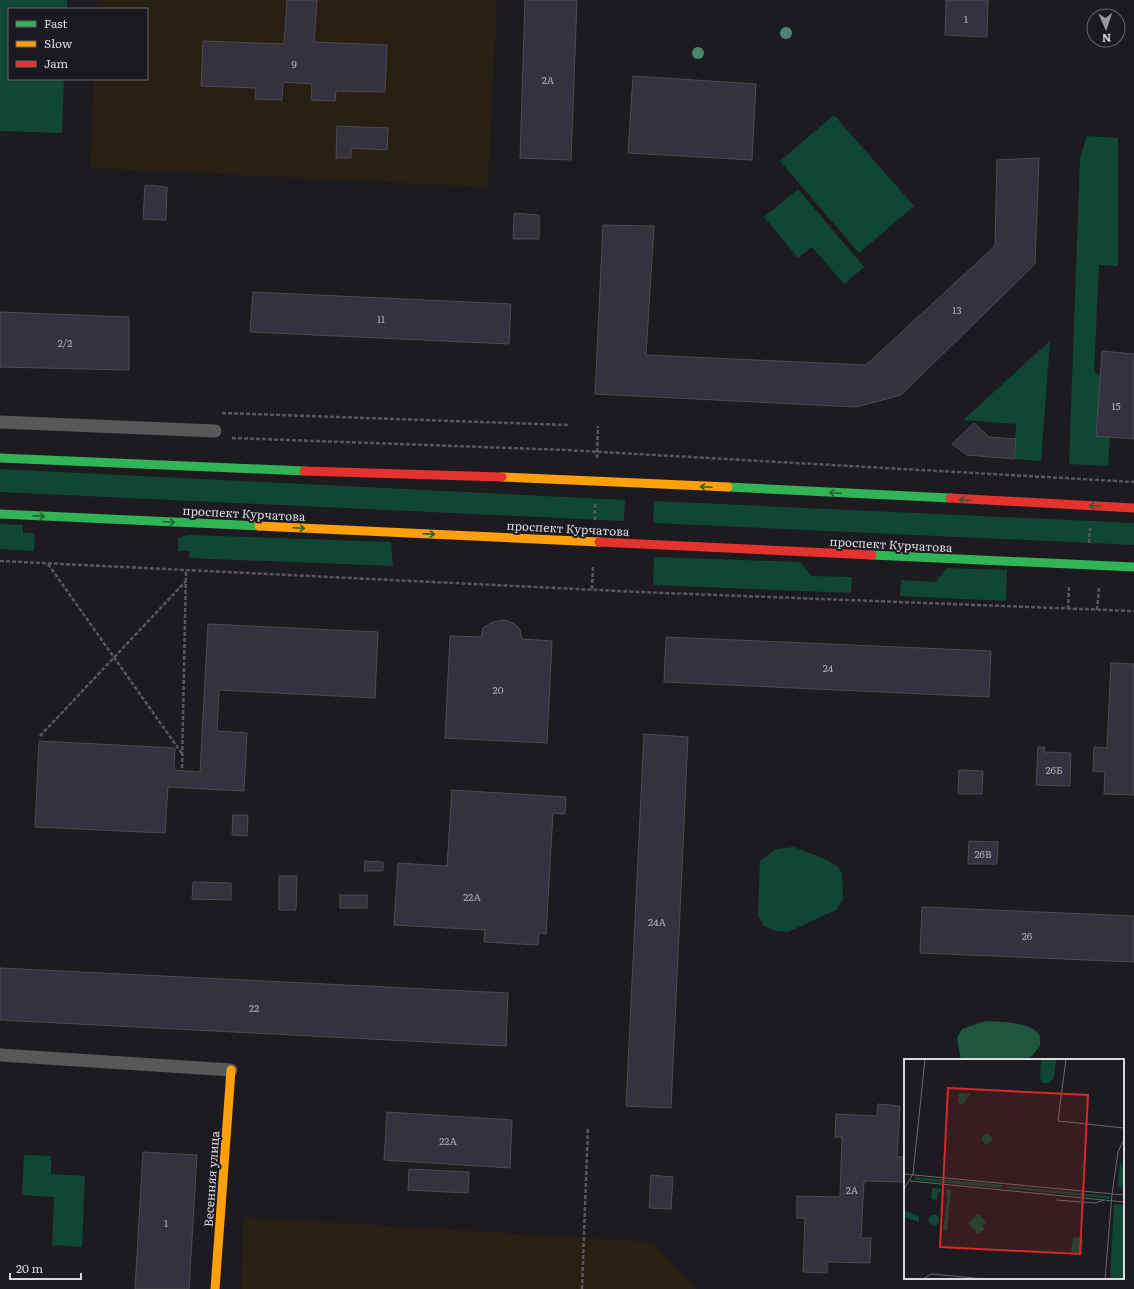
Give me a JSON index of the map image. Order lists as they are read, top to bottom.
{
  "streets": {
    "street": ["проспект Курчатова", "Весенняя улица"]
  },
  "house_numbers": [
    "1",
    "9",
    "2А",
    "13",
    "11",
    "2/2",
    "15",
    "24",
    "20",
    "26Б",
    "26В",
    "22А",
    "24А",
    "26",
    "22",
    "22А",
    "2А",
    "1"
  ],
  "legend": ["Fast", "Slow", "Jam"],
  "scale_bar": "20 m",
  "north": "bottom"
}
